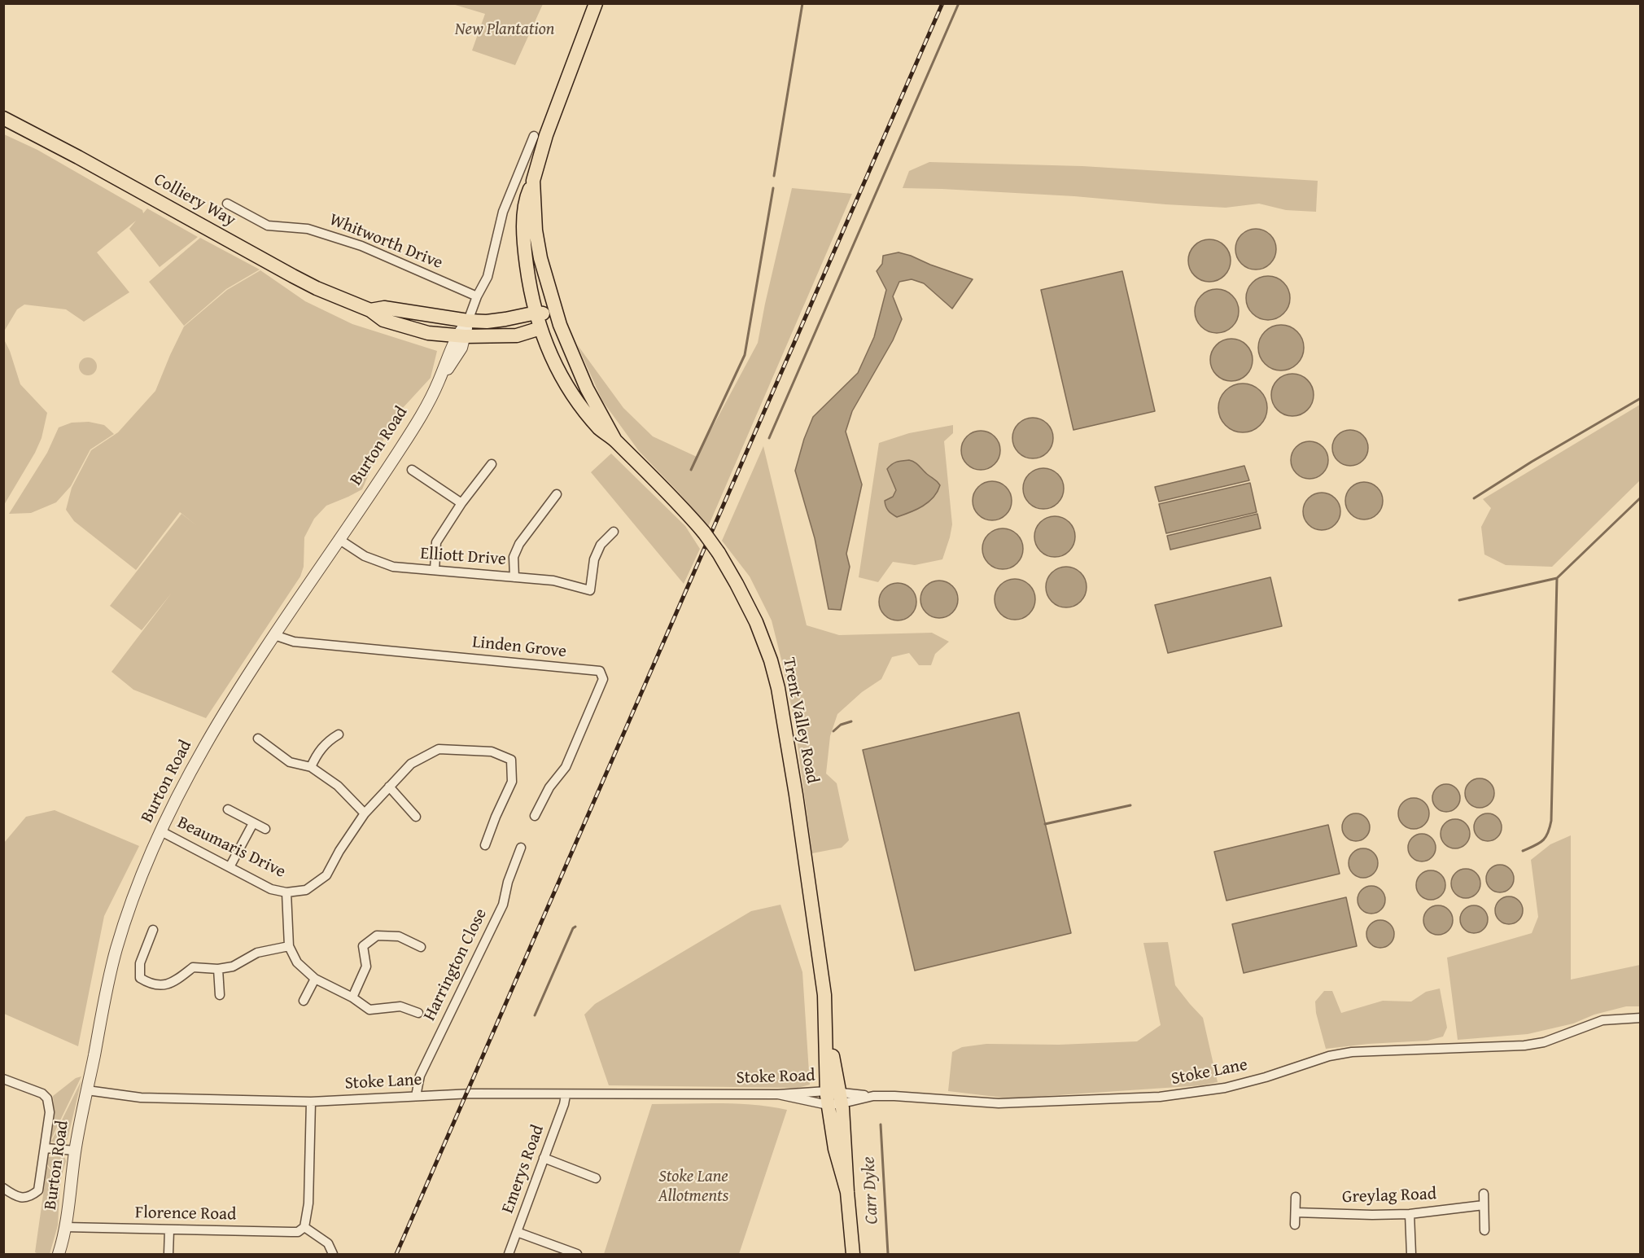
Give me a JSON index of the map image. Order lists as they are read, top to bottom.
{
  "streets": {
    "main road": ["Colliery Way", "Trent Valley Road"],
    "street": [
      "Whitworth Drive",
      "Burton Road",
      "Elliott Drive",
      "Linden Grove",
      "Beaumaris Drive",
      "Harrington Close",
      "Stoke Lane",
      "Stoke Road",
      "Emerys Road",
      "Greylag Road",
      "Florence Road"
    ]
  },
  "crossings": [
    ["Colliery Way", "Burton Road"],
    ["Colliery Way", "Trent Valley Road"],
    ["Whitworth Drive", "Burton Road"],
    ["Burton Road", "Elliott Drive"],
    ["Burton Road", "Linden Grove"],
    ["Burton Road", "Beaumaris Drive"],
    ["Burton Road", "Stoke Lane"],
    ["Burton Road", "Florence Road"],
    ["Trent Valley Road", "Stoke Road"],
    ["Harrington Close", "Stoke Lane"],
    ["Stoke Lane", "Stoke Road"],
    ["Stoke Lane", "Emerys Road"]
  ],
  "water": ["Carr Dyke"],
  "parks": ["New Plantation", "Stoke Lane Allotments"]
}
